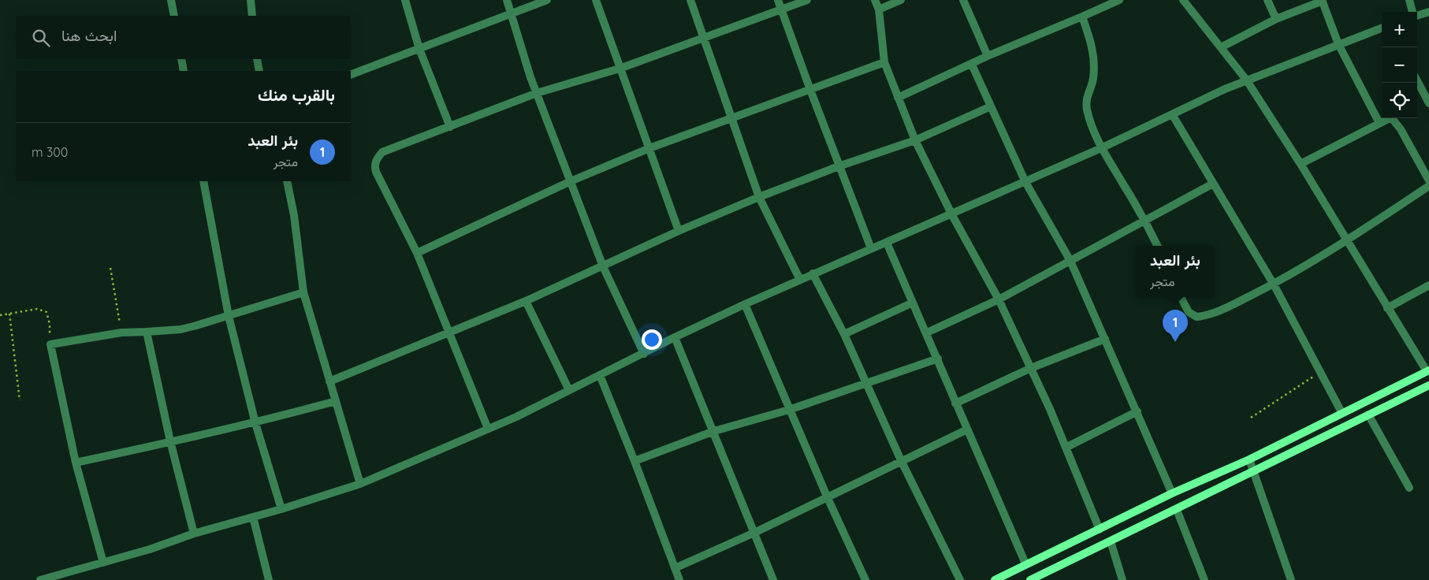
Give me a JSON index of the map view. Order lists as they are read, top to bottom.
{
  "page": {
    "map_buttons": ["+", "−"],
    "search": "ابحث هنا",
    "heading": "بالقرب منك",
    "list": [
      {
        "mark": "1",
        "name": "بئر العبد",
        "note": "متجر",
        "value": "300 m"
      }
    ],
    "popup": ["بئر العبد", "متجر"],
    "pins": "1"
  }
}
